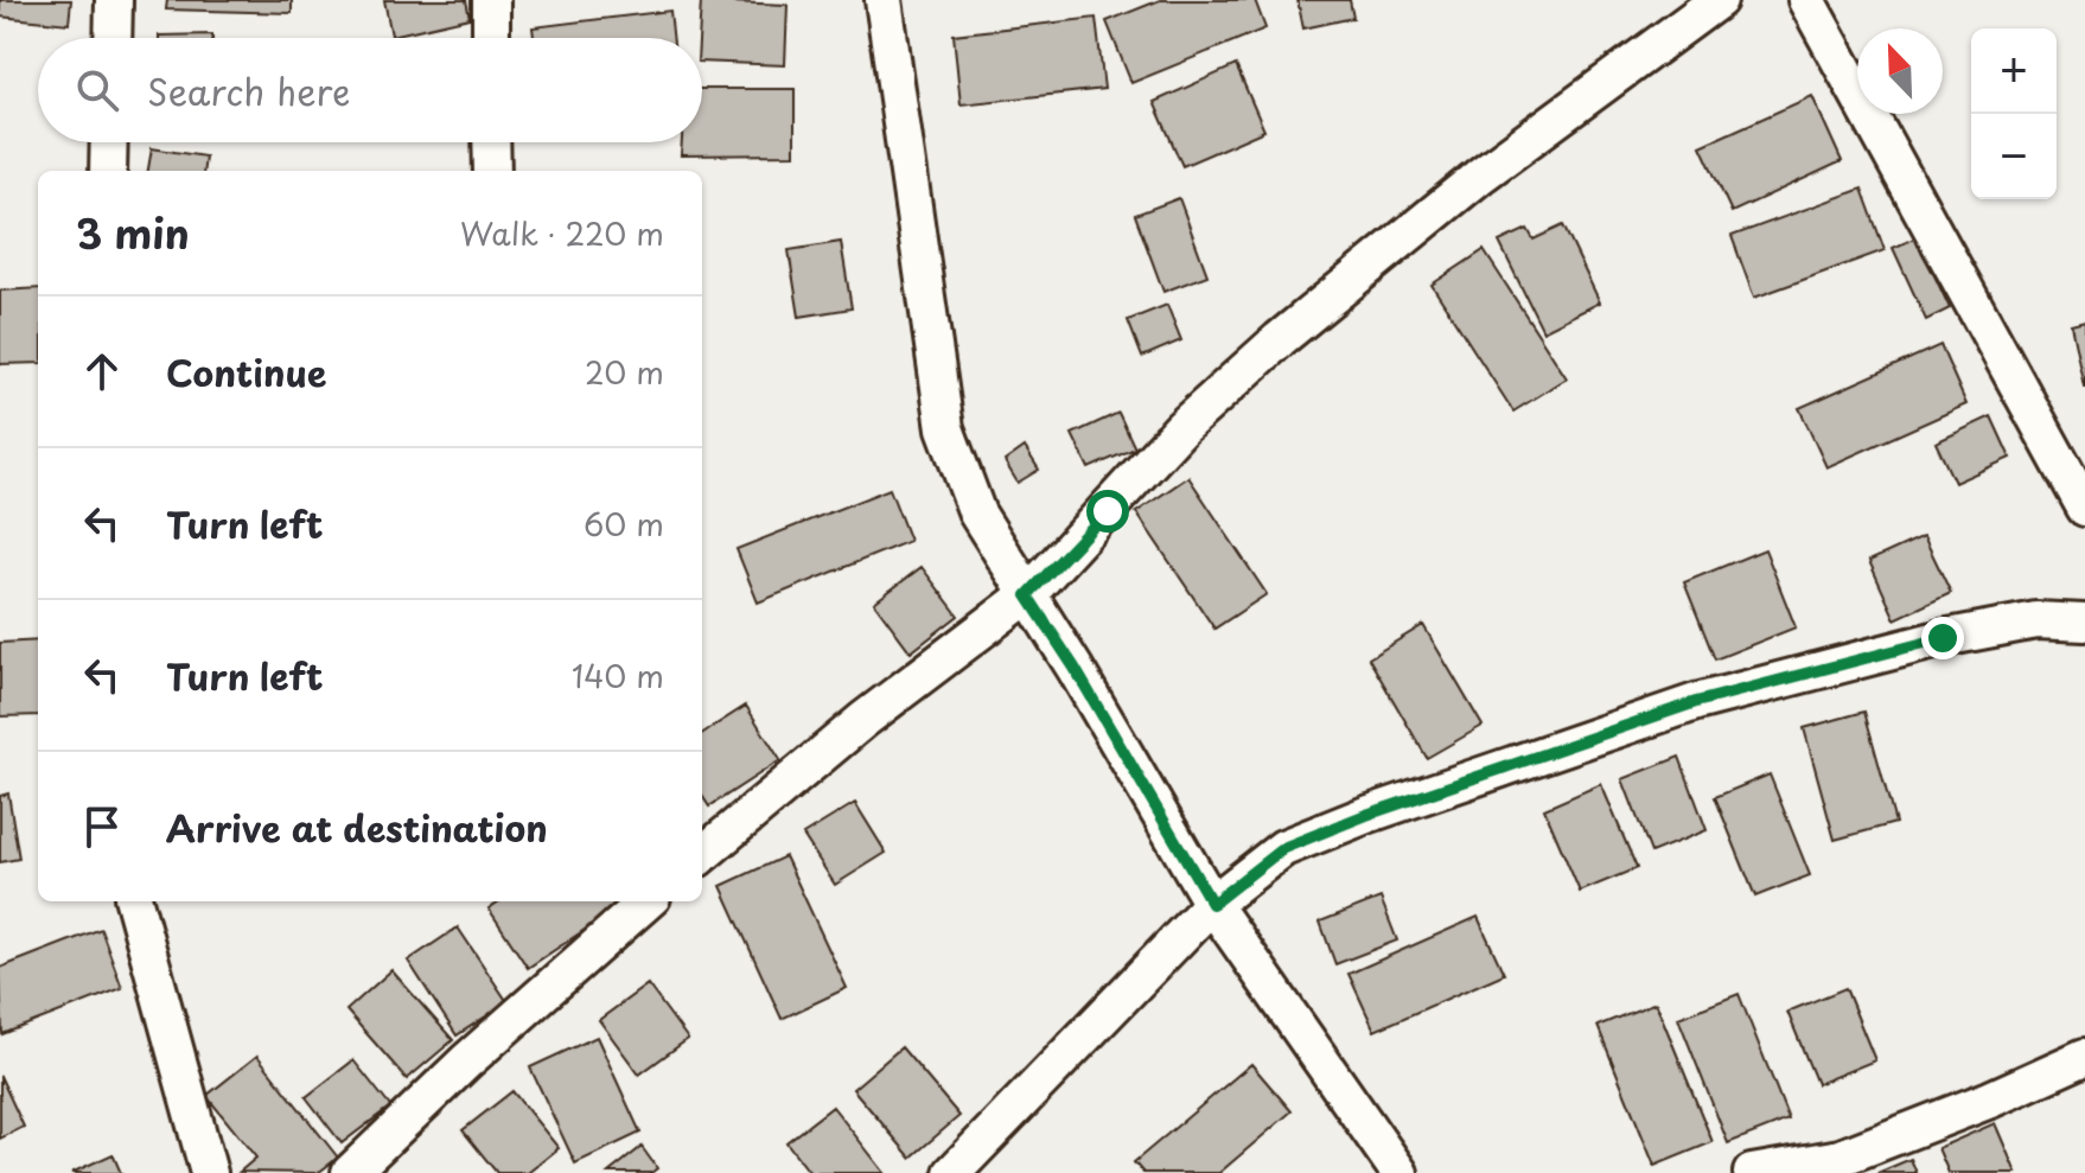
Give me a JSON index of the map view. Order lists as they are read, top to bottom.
{
  "north": "top left",
  "page": {
    "map_buttons": ["+", "−"],
    "search": "Search here",
    "heading": ["3 min", "Walk · 220 m"],
    "list": [
      ["Continue", "20 m"],
      ["Turn left", "60 m"],
      ["Turn left", "140 m"],
      "Arrive at destination"
    ]
  }
}
